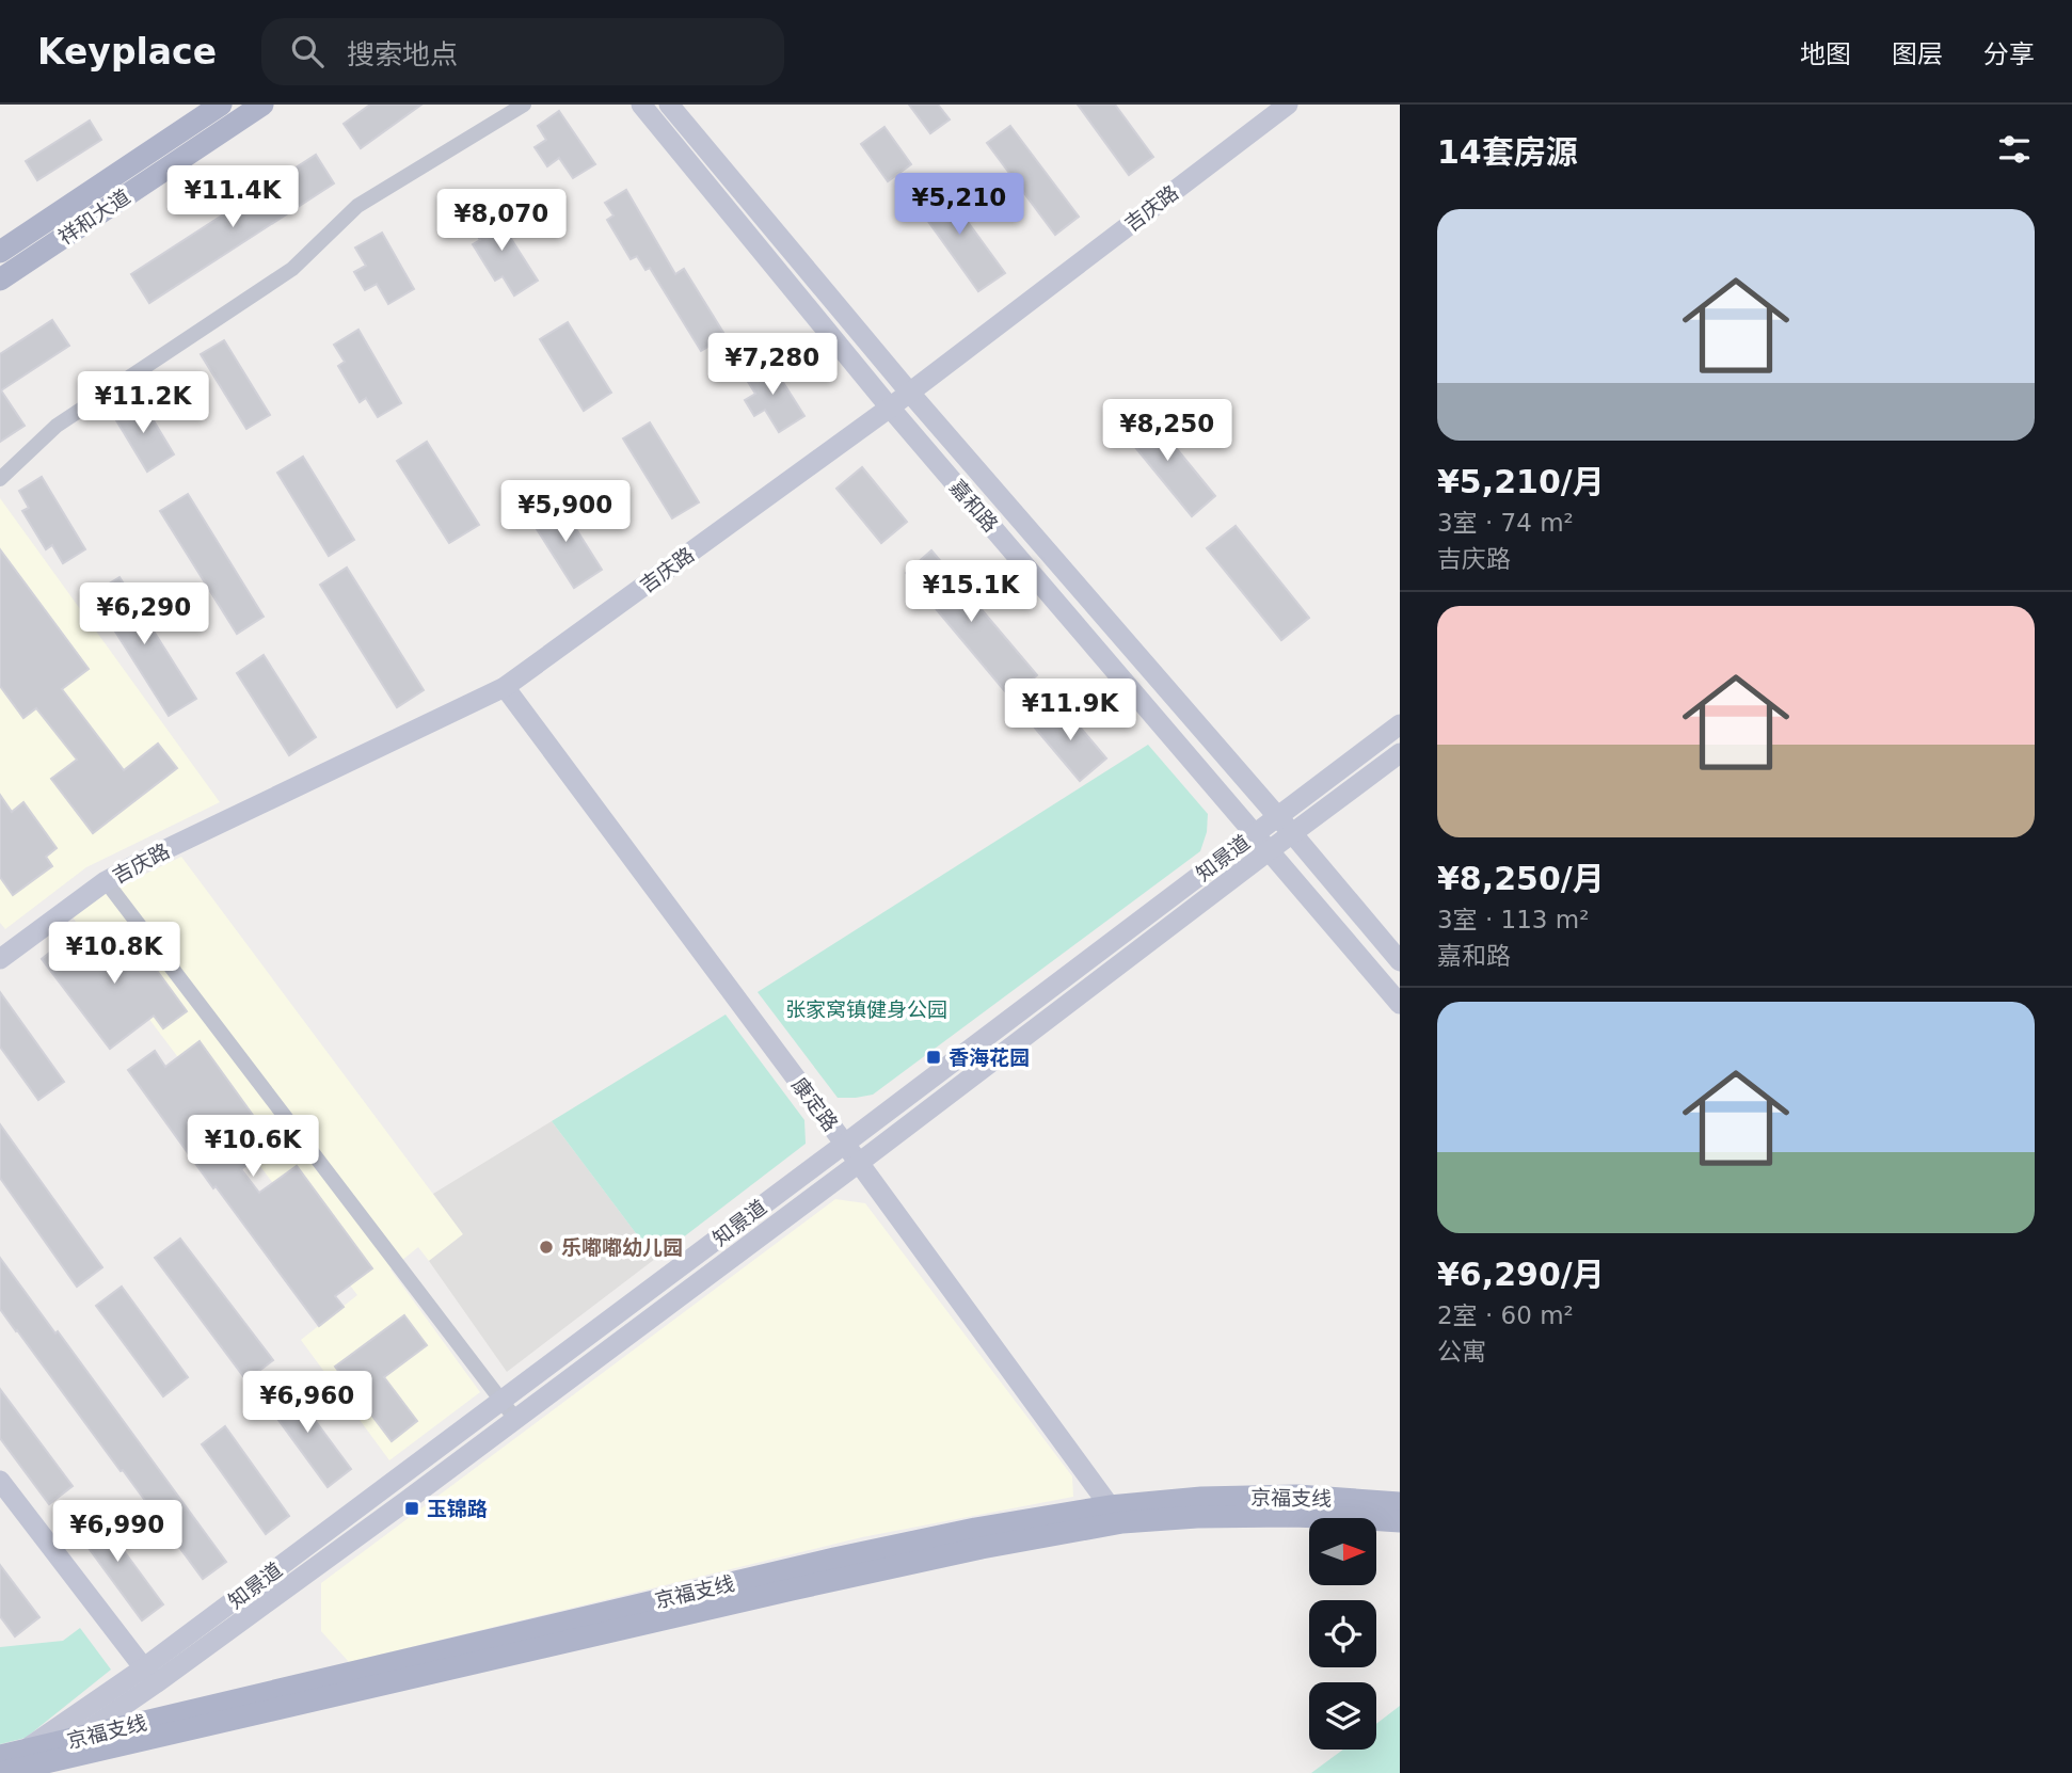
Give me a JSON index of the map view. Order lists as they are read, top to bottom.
{
  "streets": {
    "main road": [
      "吉庆路",
      "祥和大道",
      "嘉和路",
      "知景道",
      "康定路",
      "京福支线"
    ]
  },
  "crossings": [
    ["吉庆路", "嘉和路"],
    ["吉庆路", "康定路"],
    ["嘉和路", "知景道"],
    ["知景道", "康定路"],
    ["知景道", "京福支线"],
    ["康定路", "京福支线"]
  ],
  "parks": ["张家窝镇健身公园"],
  "places": {
    "transit": ["香海花园", "玉锦路"],
    "other": ["乐嘟嘟幼儿园"]
  },
  "north": "right",
  "page": {
    "header": "Keyplace",
    "search": "搜索地点",
    "nav": ["地图", "图层", "分享"],
    "heading": "14套房源",
    "price": [
      "¥11.4K",
      "¥5,210",
      "¥8,070",
      "¥7,280",
      "¥11.2K",
      "¥8,250",
      "¥5,900",
      "¥15.1K",
      "¥6,290",
      "¥11.9K",
      "¥10.8K",
      "¥10.6K",
      "¥6,960",
      "¥6,990"
    ],
    "list": [
      {
        "name": "¥5,210/月",
        "note": "3室 · 74 m² · 吉庆路"
      },
      {
        "name": "¥8,250/月",
        "note": "3室 · 113 m² · 嘉和路"
      },
      {
        "name": "¥6,290/月",
        "note": "2室 · 60 m² · 公寓"
      }
    ]
  }
}
